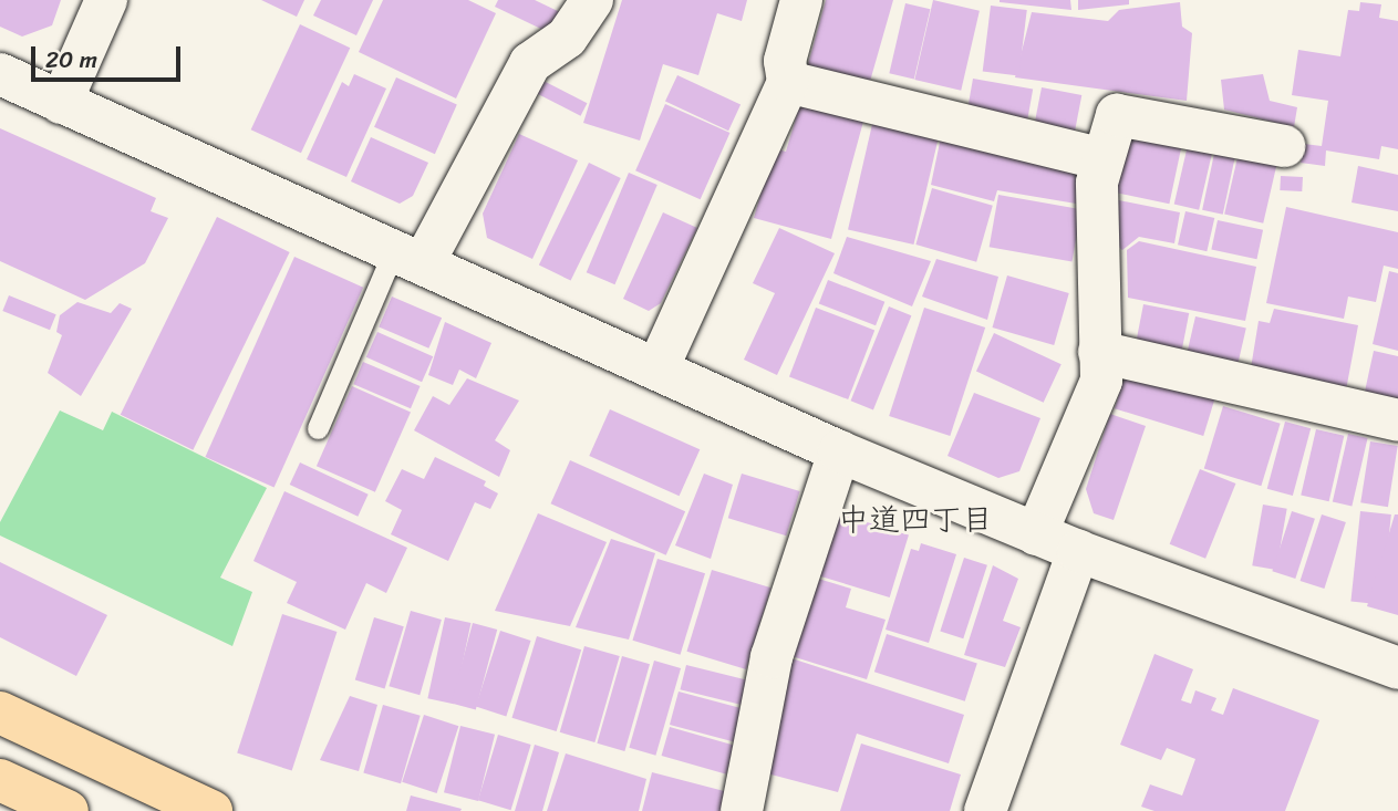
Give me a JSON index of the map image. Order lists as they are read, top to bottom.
{
  "districts": ["中道四丁目"],
  "scale_bar": "20 m"
}
